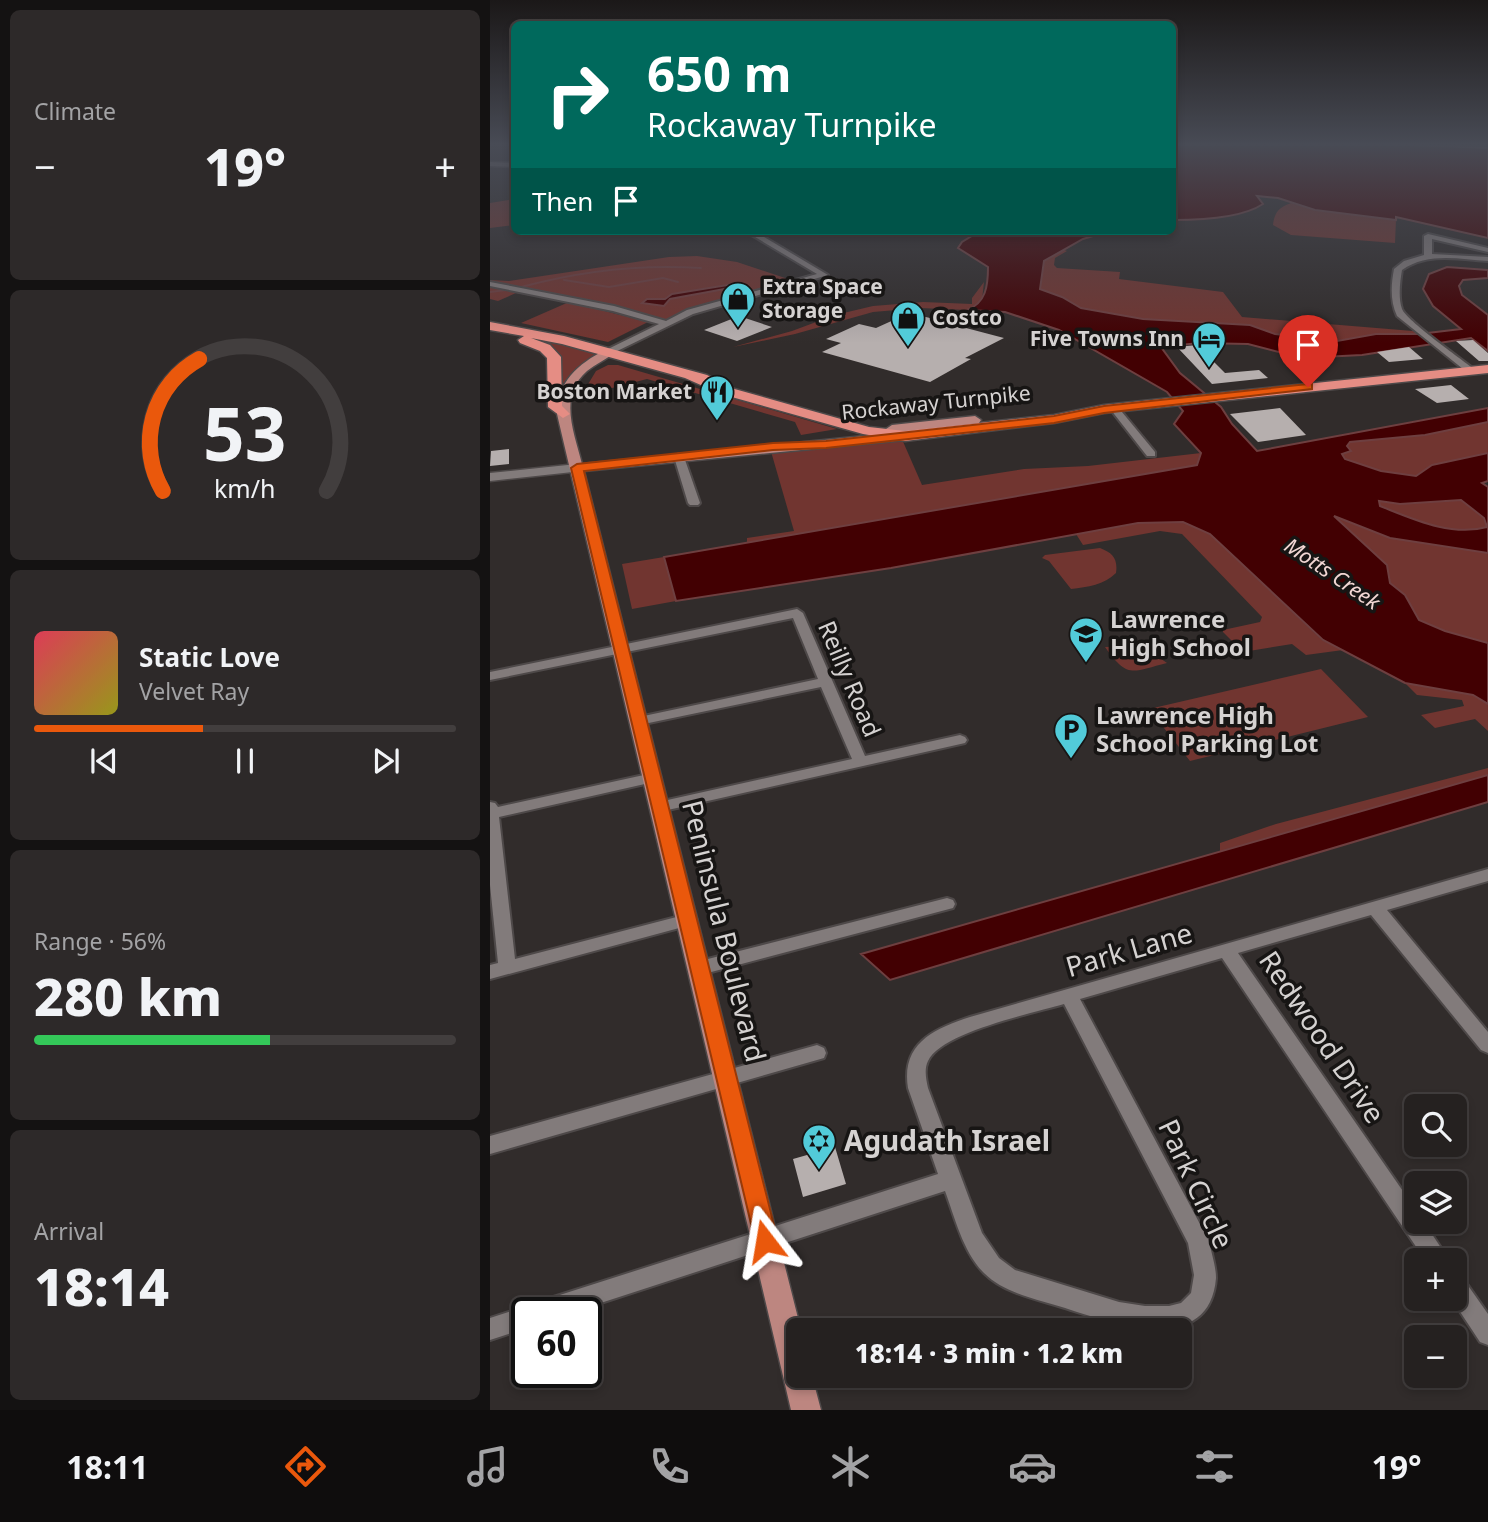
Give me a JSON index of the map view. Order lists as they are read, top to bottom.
{
  "streets": {
    "highway": ["Rockaway Turnpike"],
    "main road": ["Peninsula Boulevard"],
    "street": [
      "Reilly Road",
      "Park Lane",
      "Redwood Drive",
      "Park Circle"
    ]
  },
  "crossings": [
    ["Rockaway Turnpike", "Peninsula Boulevard"],
    ["Reilly Road", "Peninsula Boulevard"],
    ["Park Lane", "Redwood Drive"],
    ["Park Lane", "Park Circle"]
  ],
  "water": ["Motts Creek"],
  "places": {
    "shop": ["Extra Space Storage", "Costco"],
    "hotel": ["Five Towns Inn"],
    "restaurant": ["Boston Market"],
    "school or university": ["Lawrence High School"],
    "parking": ["Lawrence High School Parking Lot"],
    "synagogue": ["Agudath Israel"]
  },
  "page": {
    "tile": [
      "Climate",
      ["Range · 56%", "280 km"],
      ["Arrival", "18:14"]
    ],
    "turn": ["650 m", "Rockaway Turnpike"],
    "heat": ["−", "19°", "+"],
    "then": "Then",
    "song": ["Static Love", "Velvet Ray"],
    "map_buttons": ["+", "−"],
    "limit": "60",
    "trip": "18:14 · 3 min · 1.2 km",
    "tabs": ["18:11", "19°"],
    "gauge": ["53", "km/h"]
  }
}
